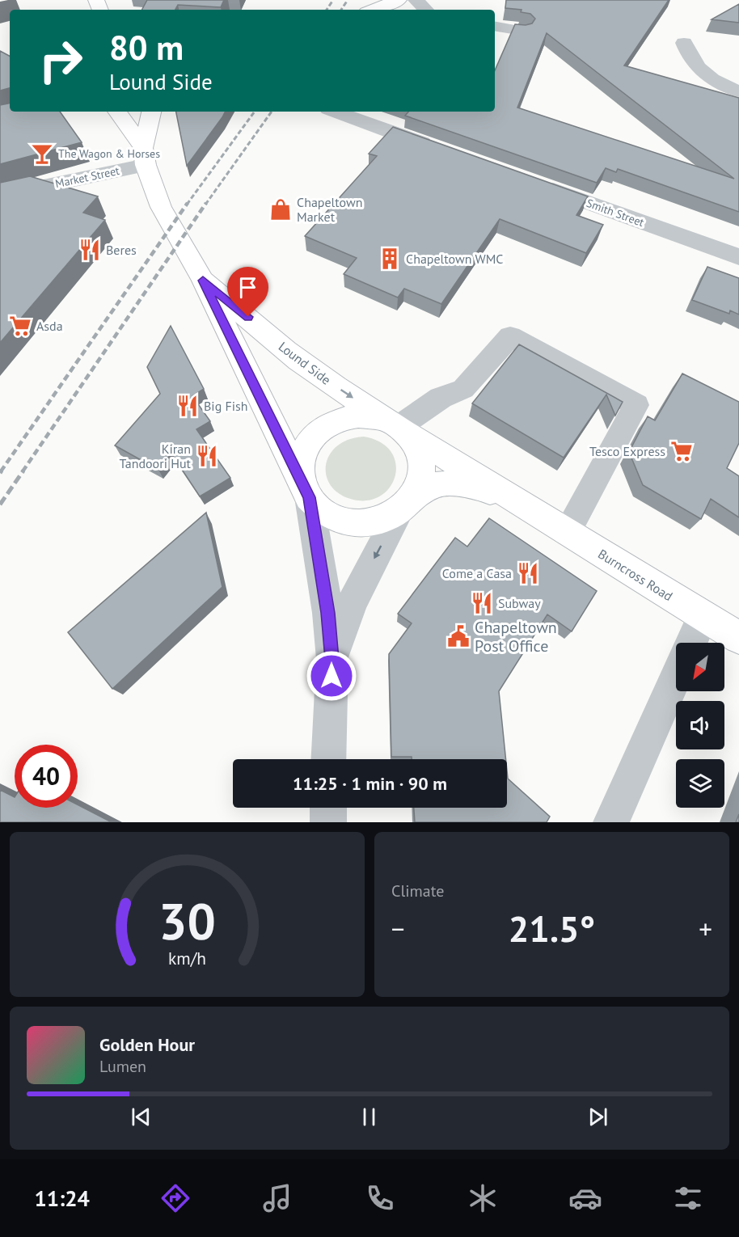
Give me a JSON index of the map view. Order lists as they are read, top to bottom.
{
  "streets": {
    "main road": ["Lound Side", "Burncross Road"],
    "street": ["Market Street", "Smith Street"]
  },
  "crossings": [
    ["Market Street", "Lound Side"],
    ["Lound Side", "Burncross Road"]
  ],
  "places": {
    "bar": ["The Wagon & Horses"],
    "shop": ["Chapeltown Market"],
    "restaurant": [
      "Beres",
      "Big Fish",
      "Kiran Tandoori Hut",
      "Come a Casa",
      "Subway"
    ],
    "building": ["Chapeltown WMC"],
    "supermarket": ["Asda", "Tesco Express"],
    "public building": ["Chapeltown Post Office"]
  },
  "north": "bottom left",
  "page": {
    "turn": ["80 m", "Lound Side"],
    "limit": "40",
    "trip": "11:25 · 1 min · 90 m",
    "tile": "Climate",
    "heat": ["−", "21.5°", "+"],
    "song": ["Golden Hour", "Lumen"],
    "tabs": "11:24",
    "gauge": ["30", "km/h"]
  }
}
